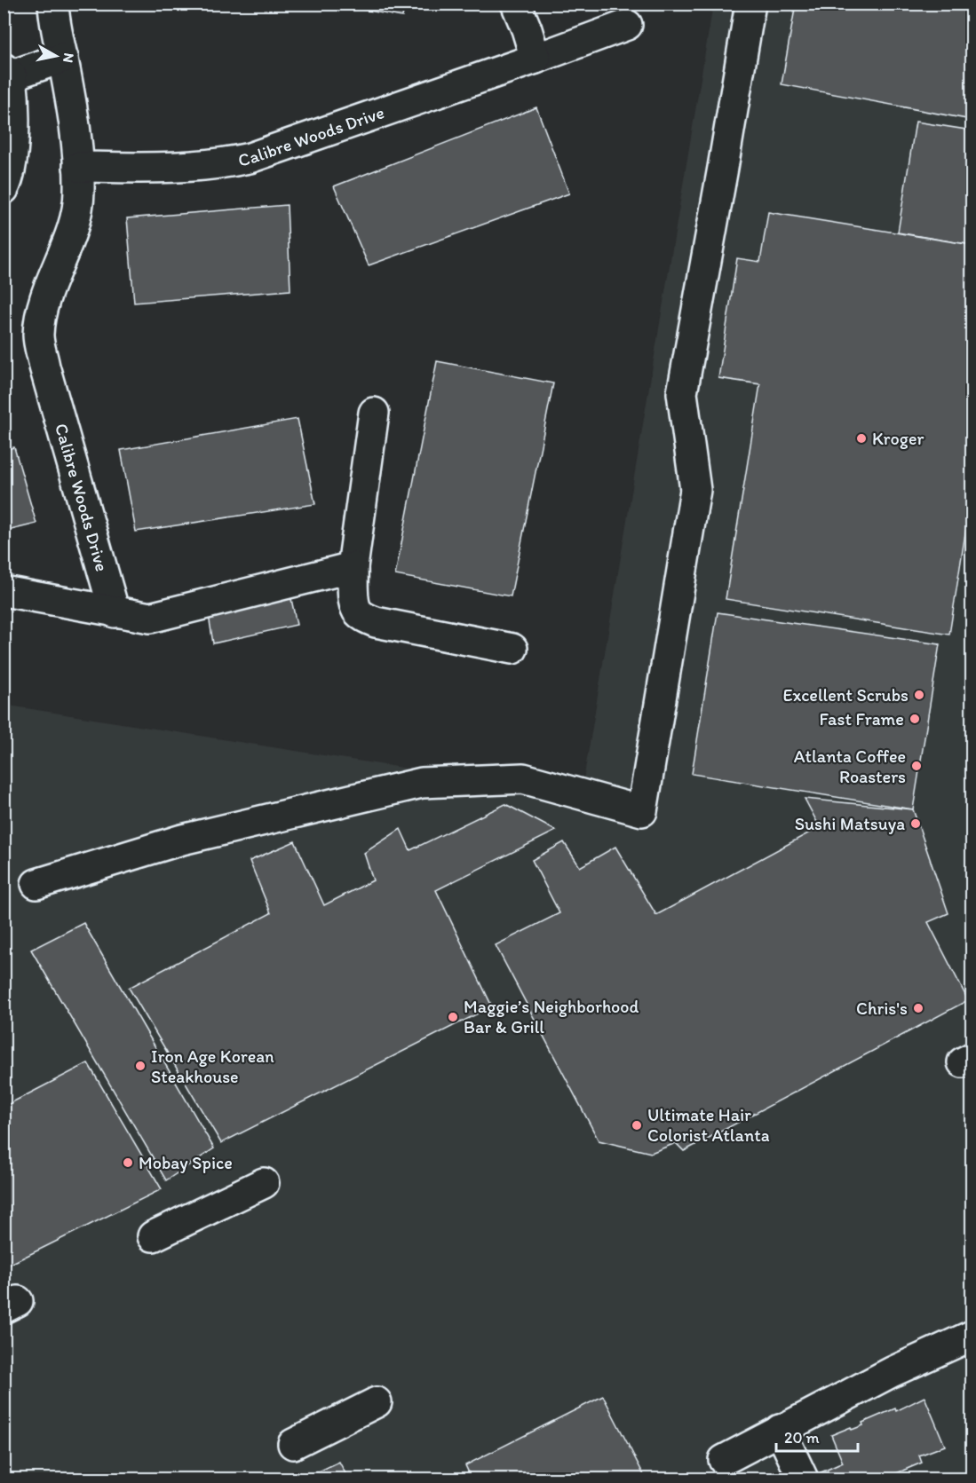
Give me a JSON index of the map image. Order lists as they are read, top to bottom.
{
  "streets": {
    "street": ["Calibre Woods Drive"]
  },
  "places": [
    "Kroger",
    "Excellent Scrubs",
    "Fast Frame",
    "Atlanta Coffee Roasters",
    "Sushi Matsuya",
    "Chris's",
    "Maggie’s Neighborhood Bar & Grill",
    "Iron Age Korean Steakhouse",
    "Ultimate Hair Colorist Atlanta",
    "Mobay Spice"
  ],
  "scale_bar": "20 m",
  "north": "right"
}
